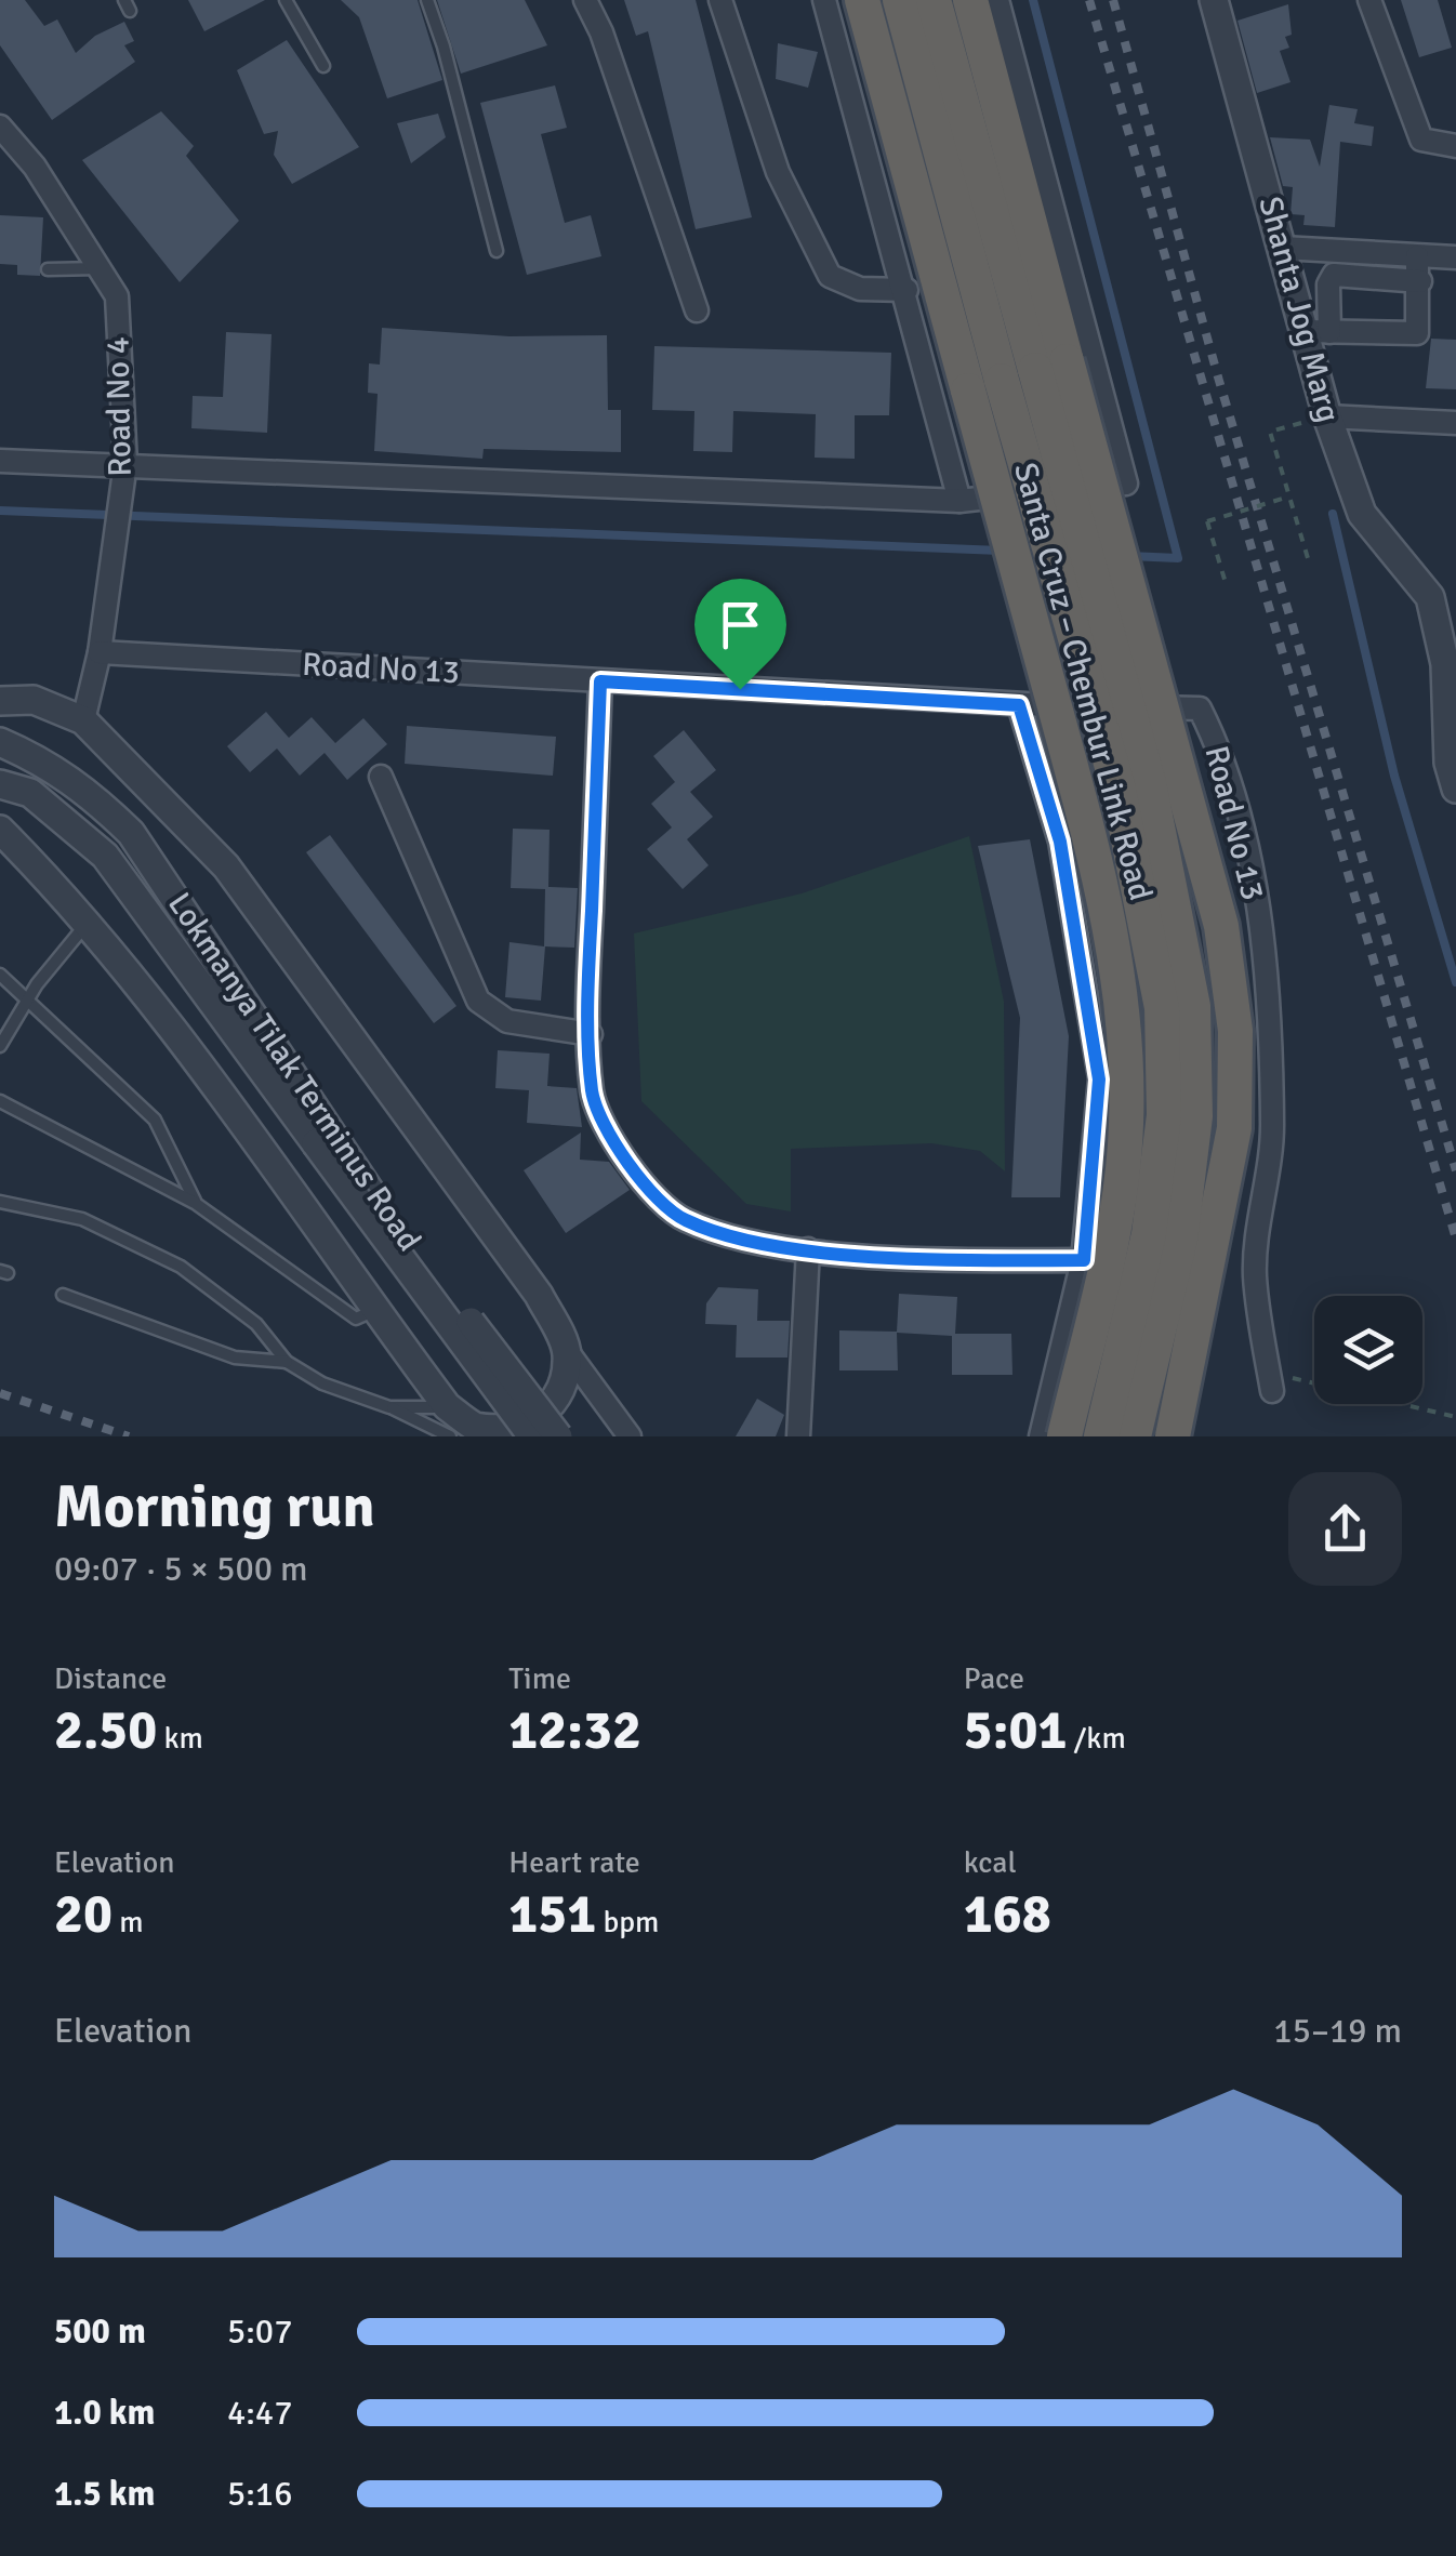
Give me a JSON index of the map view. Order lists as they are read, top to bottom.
{
  "streets": {
    "highway": ["Santa Cruz – Chembur Link Road"],
    "street": [
      "Shanta Jog Marg",
      "Road No 4",
      "Road No 13",
      "Lokmanya Tilak Terminus Road"
    ]
  },
  "crossings": [
    ["Road No 4", "Road No 13"]
  ],
  "page": {
    "heading": ["Morning run", "09:07 · 5 × 500 m"],
    "stats": [
      ["Distance", "2.50 km"],
      ["Time", "12:32"],
      ["Pace", "5:01 /km"],
      ["Elevation", "20 m"],
      ["Heart rate", "151 bpm"],
      ["kcal", "168"]
    ],
    "chart": ["Elevation", "15–19 m"],
    "list": [
      {
        "name": "500 m",
        "note": "5:07"
      },
      {
        "name": "1.0 km",
        "note": "4:47"
      },
      {
        "name": "1.5 km",
        "note": "5:16"
      }
    ]
  }
}
